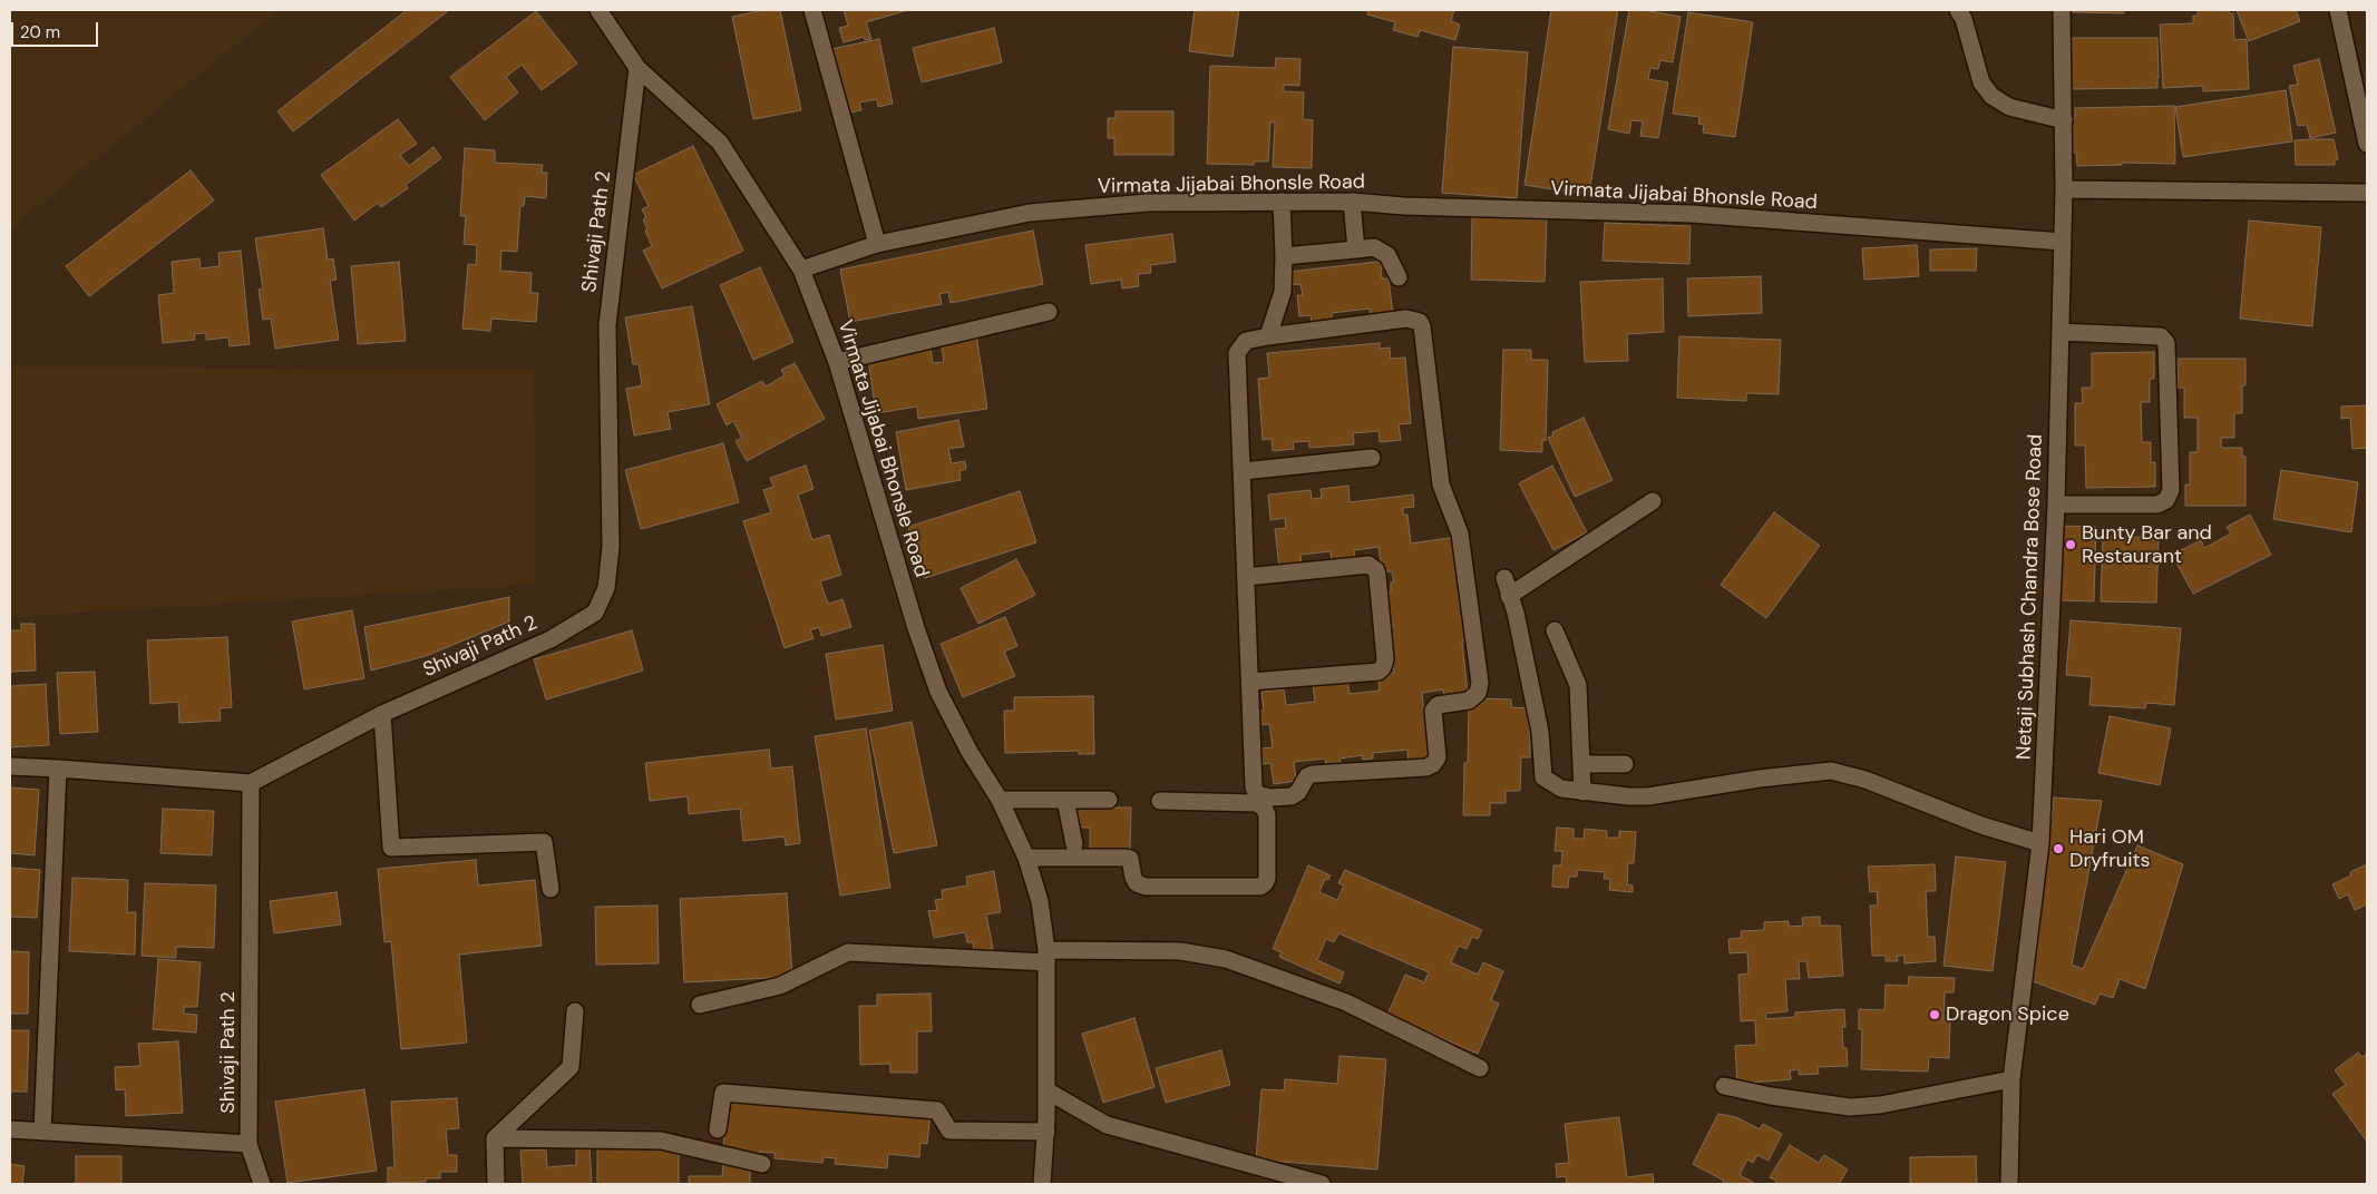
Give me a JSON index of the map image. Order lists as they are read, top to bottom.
{
  "streets": {
    "street": ["Virmata Jijabai Bhonsle Road", "Shivaji Path 2", "Netaji Subhash Chandra Bose Road"]
  },
  "crossings": [
    ["Virmata Jijabai Bhonsle Road", "Netaji Subhash Chandra Bose Road"]
  ],
  "places": ["Bunty Bar and Restaurant", "Hari OM Dryfruits", "Dragon Spice"],
  "scale_bar": "20 m"
}
